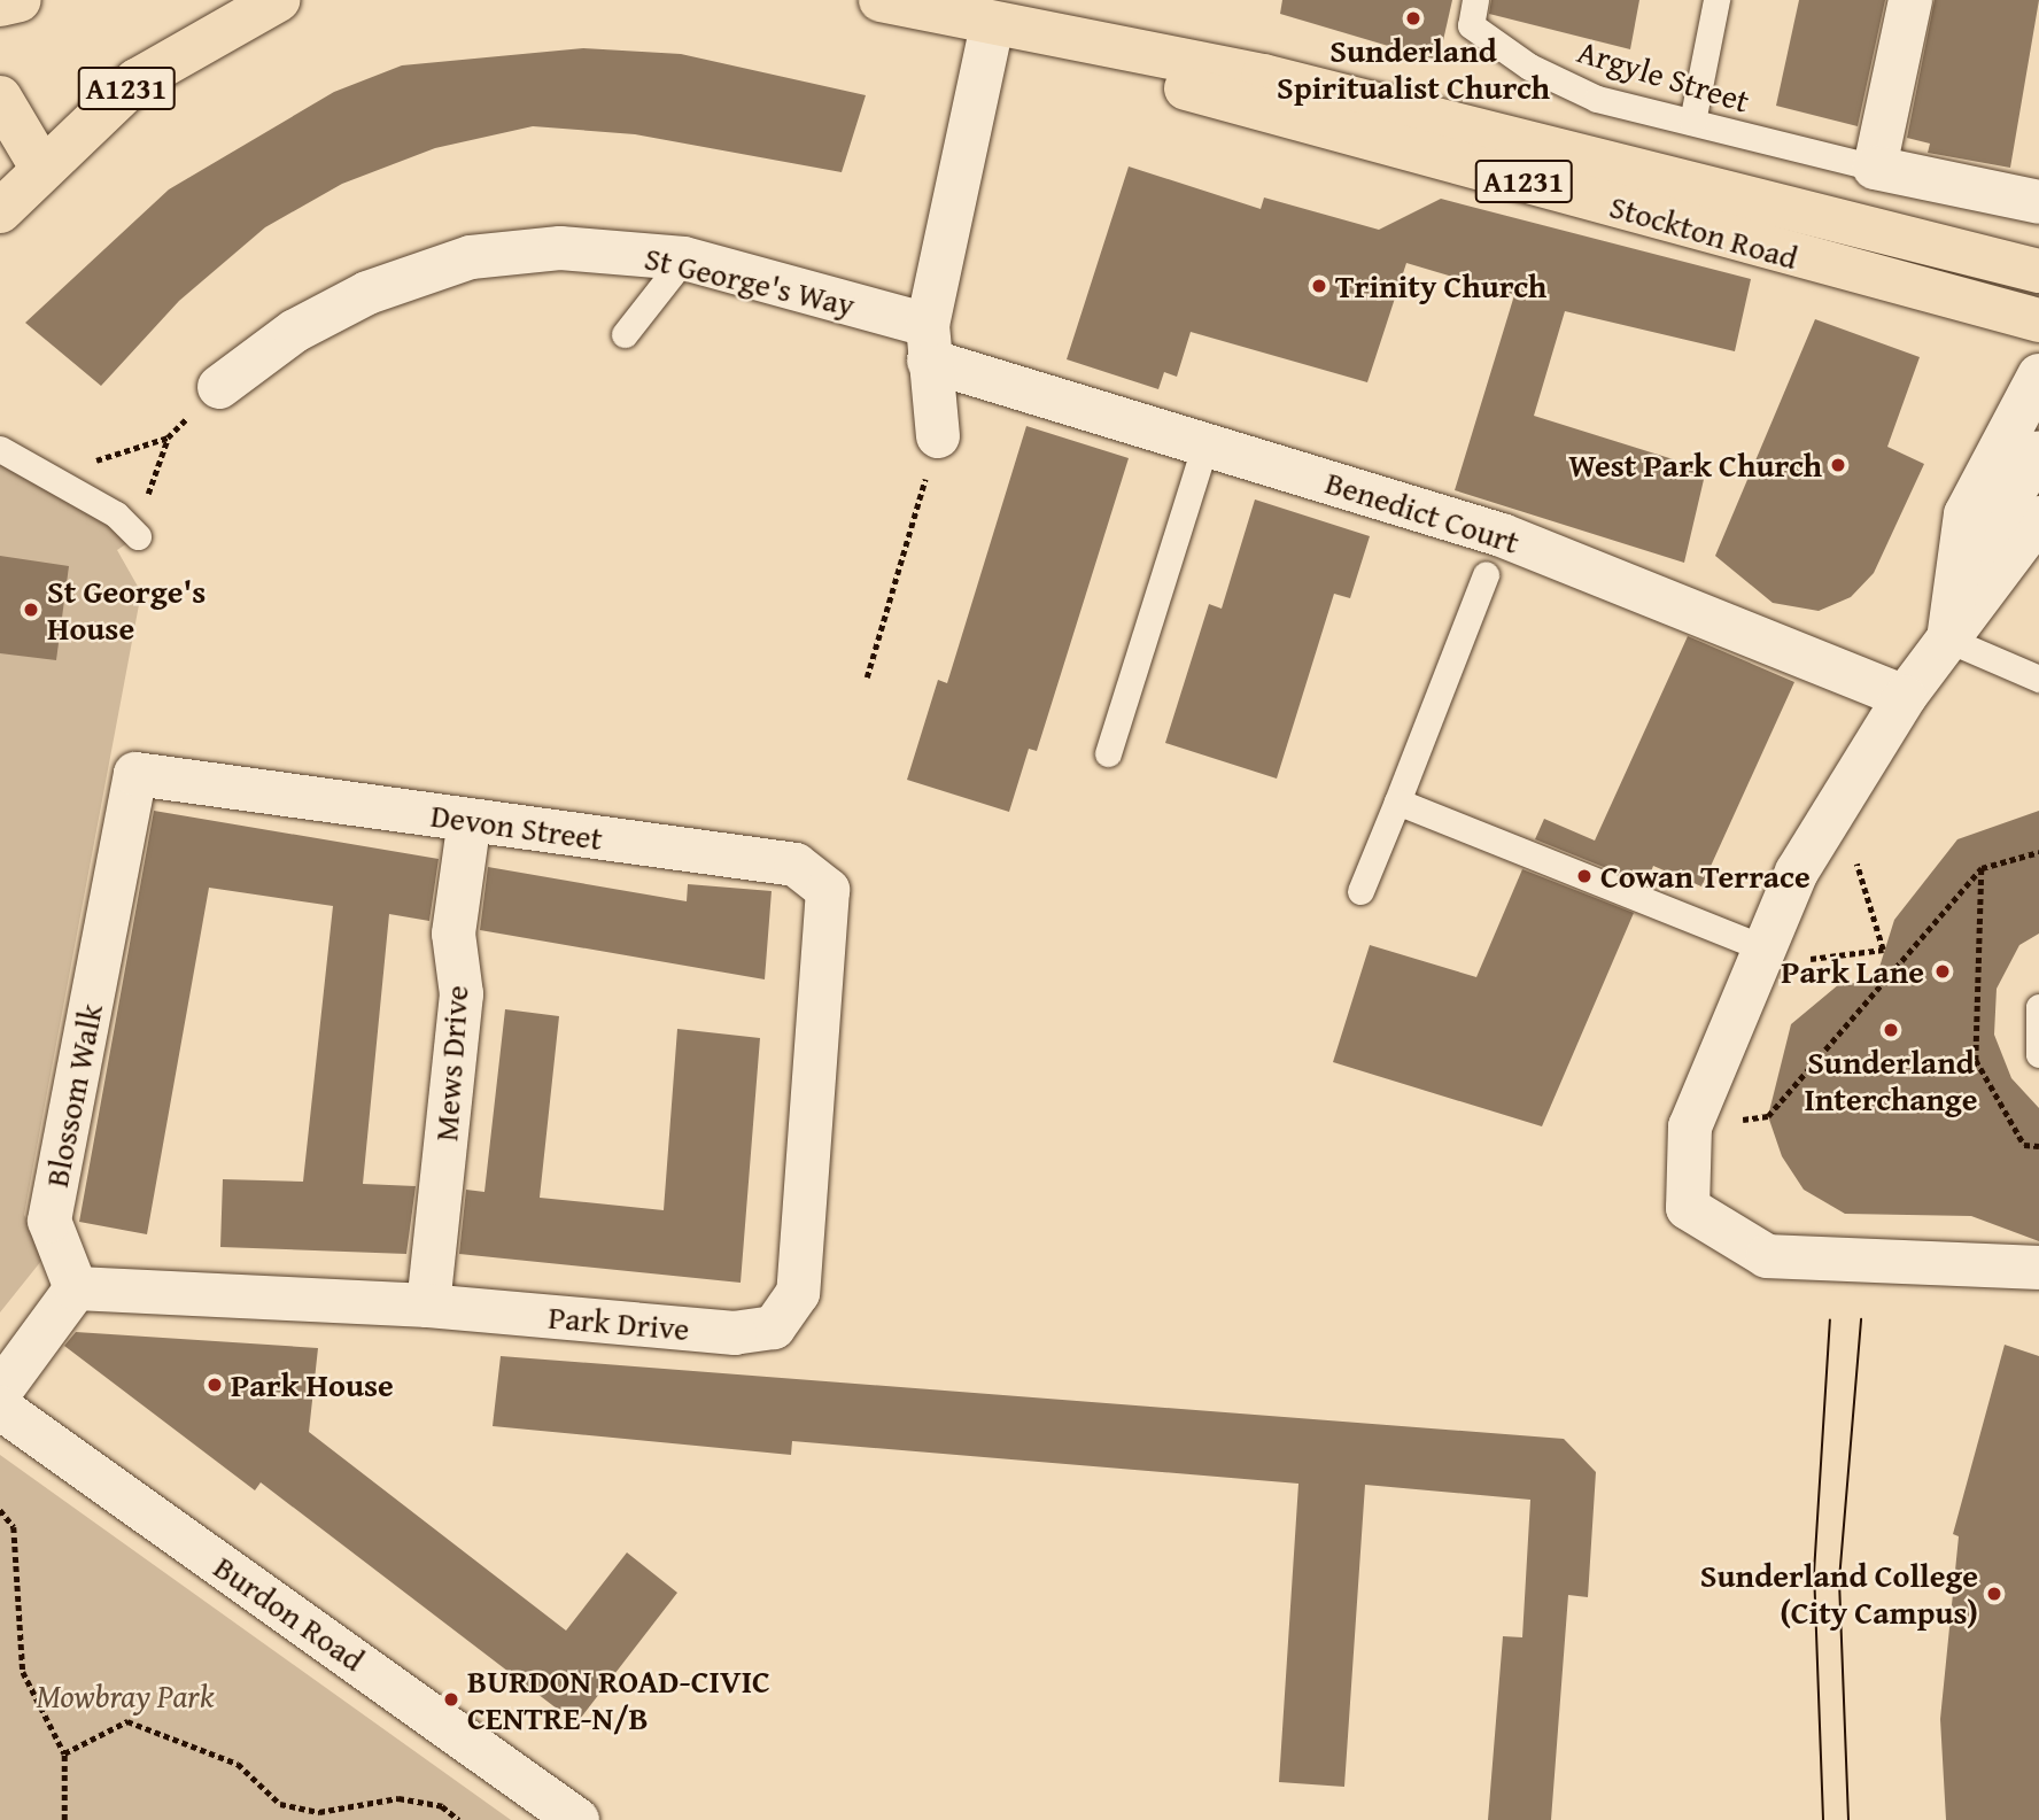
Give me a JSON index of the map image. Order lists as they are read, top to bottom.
{
  "streets": {
    "highway": ["A1231", "Stockton Road"],
    "street": [
      "St George's Way",
      "Benedict Court",
      "Devon Street",
      "Mews Drive",
      "Blossom Walk",
      "Park Drive",
      "Burdon Road"
    ],
    "lane": ["Argyle Street"]
  },
  "crossings": [
    ["St George's Way", "Benedict Court"],
    ["Devon Street", "Mews Drive"],
    ["Devon Street", "Blossom Walk"],
    ["Devon Street", "Park Drive"],
    ["Mews Drive", "Park Drive"],
    ["Blossom Walk", "Park Drive"]
  ],
  "parks": ["Mowbray Park"],
  "places": [
    "Sunderland Spiritualist Church",
    "Trinity Church",
    "West Park Church",
    "St George's House",
    "Cowan Terrace",
    "Park Lane",
    "Sunderland Interchange",
    "Park House",
    "Sunderland College (City Campus)",
    "BURDON ROAD-CIVIC CENTRE-N/B"
  ]
}
